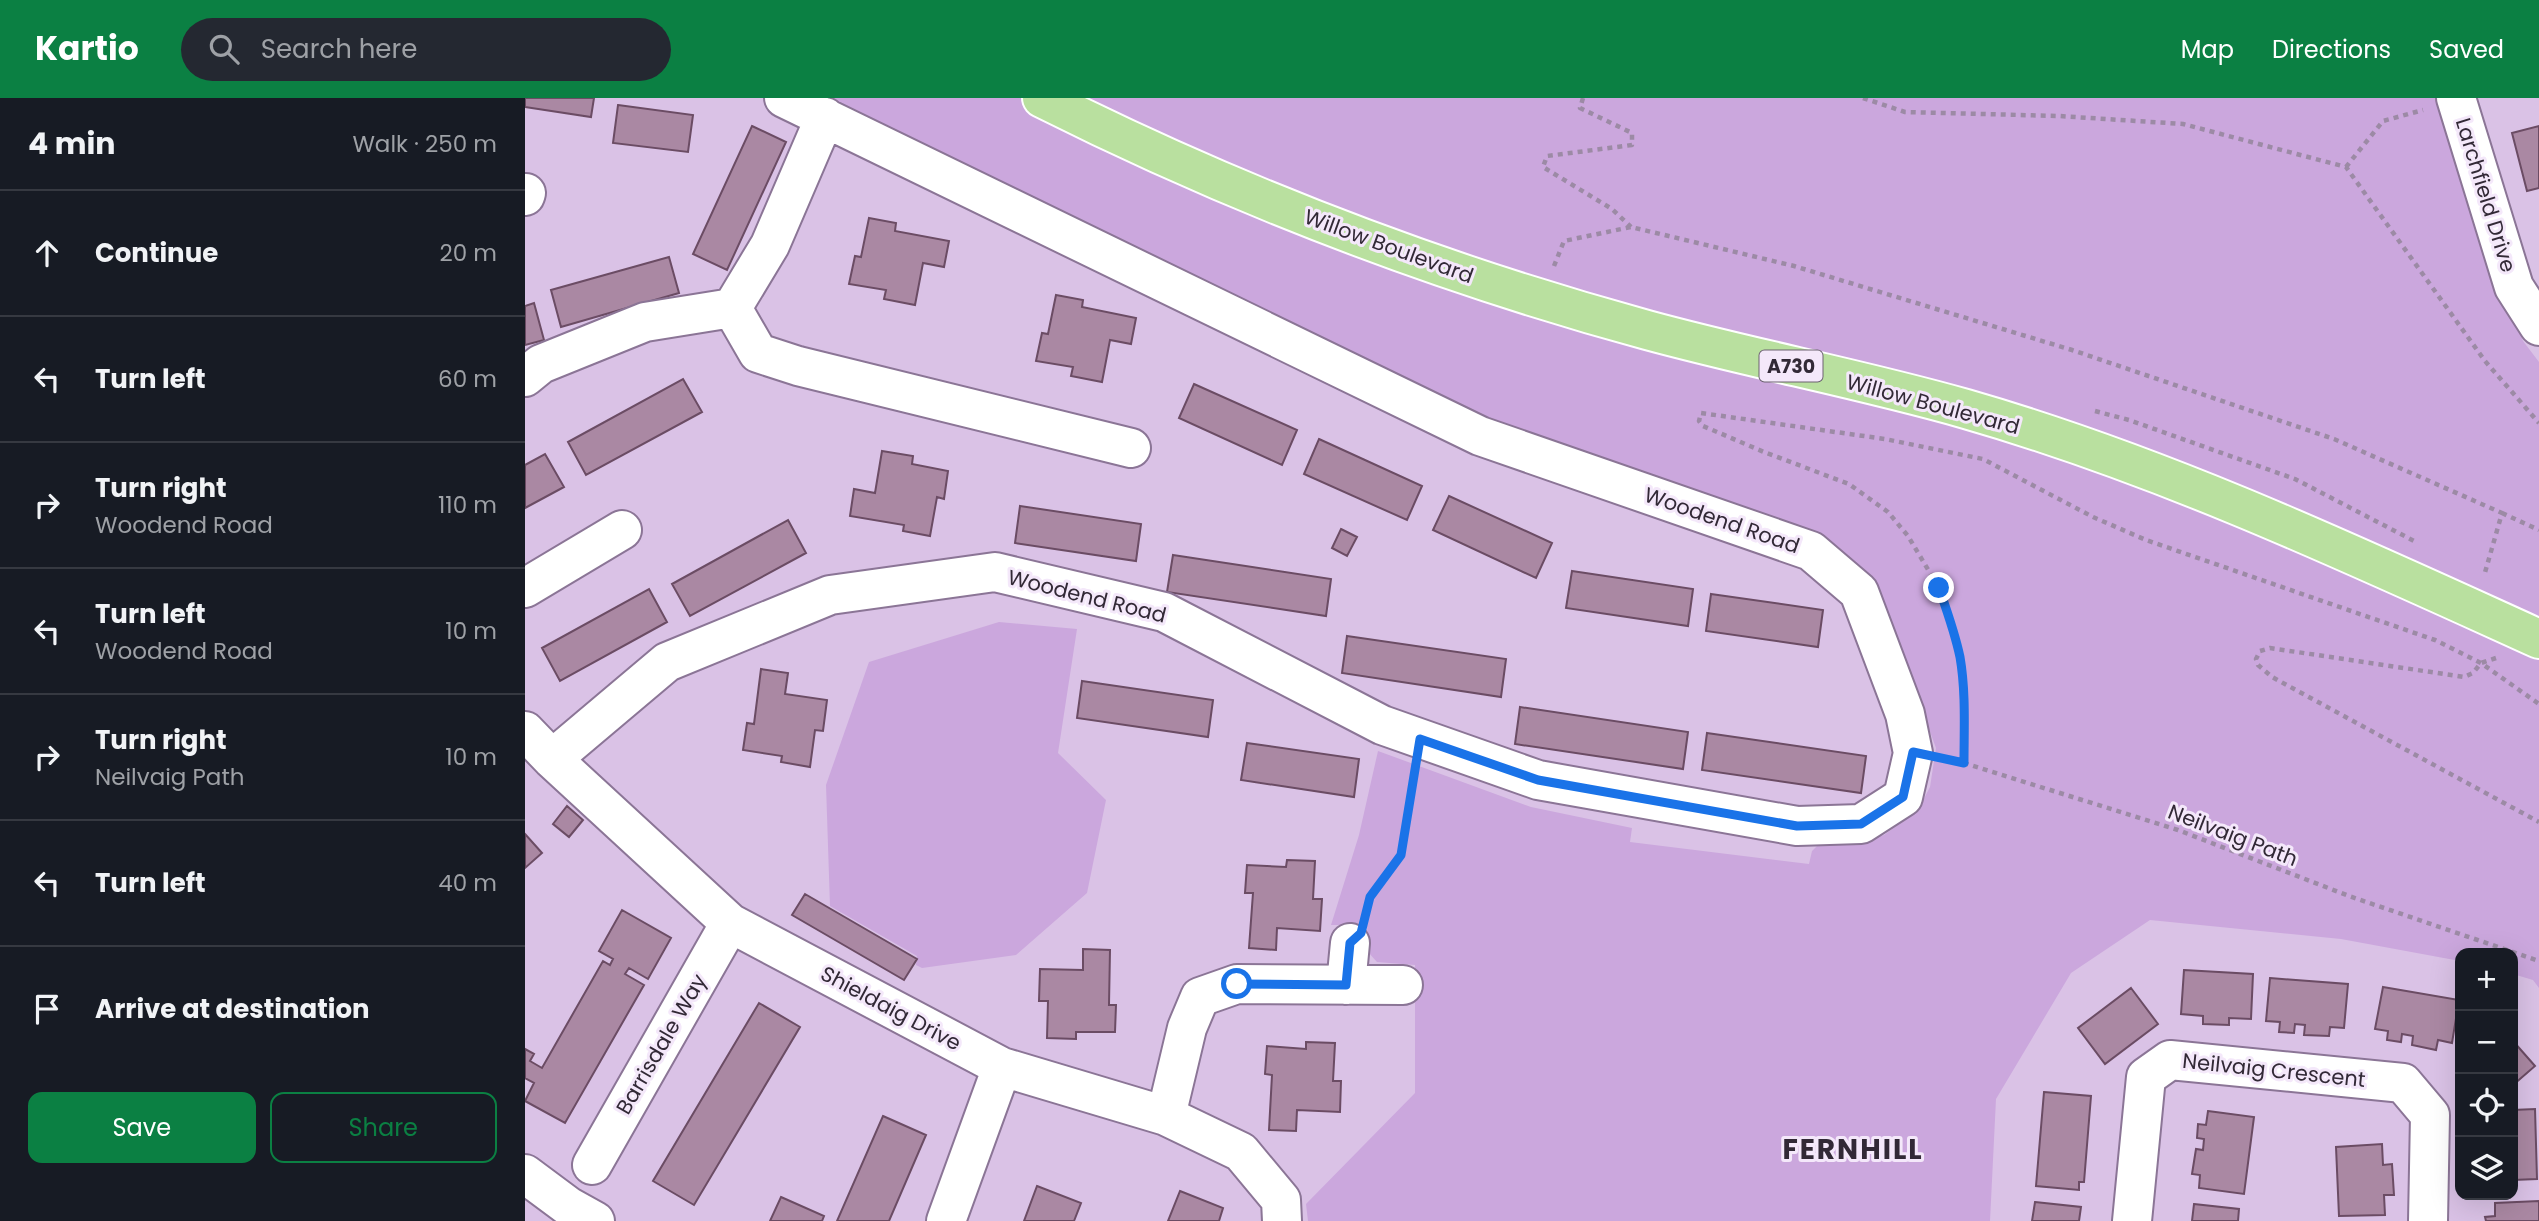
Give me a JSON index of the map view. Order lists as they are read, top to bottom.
{
  "streets": {
    "main road": ["Willow Boulevard", "A730"],
    "street": [
      "Larchfield Drive",
      "Woodend Road",
      "Shieldaig Drive",
      "Barrisdale Way",
      "Neilvaig Crescent"
    ],
    "path": ["Neilvaig Path"]
  },
  "crossings": [
    ["Woodend Road", "Neilvaig Path"],
    ["Woodend Road", "Shieldaig Drive"],
    ["Shieldaig Drive", "Barrisdale Way"]
  ],
  "districts": ["FERNHILL"],
  "page": {
    "header": "Kartio",
    "search": "Search here",
    "nav": ["Map", "Directions", "Saved"],
    "heading": ["4 min", "Walk · 250 m"],
    "list": [
      ["Continue", "20 m"],
      ["Turn left", "60 m"],
      ["Turn right", "Woodend Road", "110 m"],
      ["Turn left", "Woodend Road", "10 m"],
      ["Turn right", "Neilvaig Path", "10 m"],
      ["Turn left", "40 m"],
      "Arrive at destination"
    ],
    "map_buttons": ["+", "−"],
    "buttons": ["Save", "Share"]
  }
}
